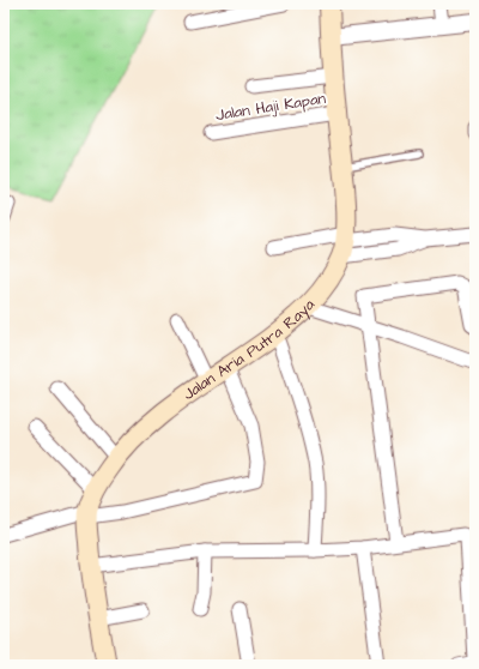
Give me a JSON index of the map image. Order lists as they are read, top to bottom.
{
  "streets": {
    "main road": ["Jalan Aria Putra Raya"],
    "street": ["Jalan Haji Kapan"]
  }
}
